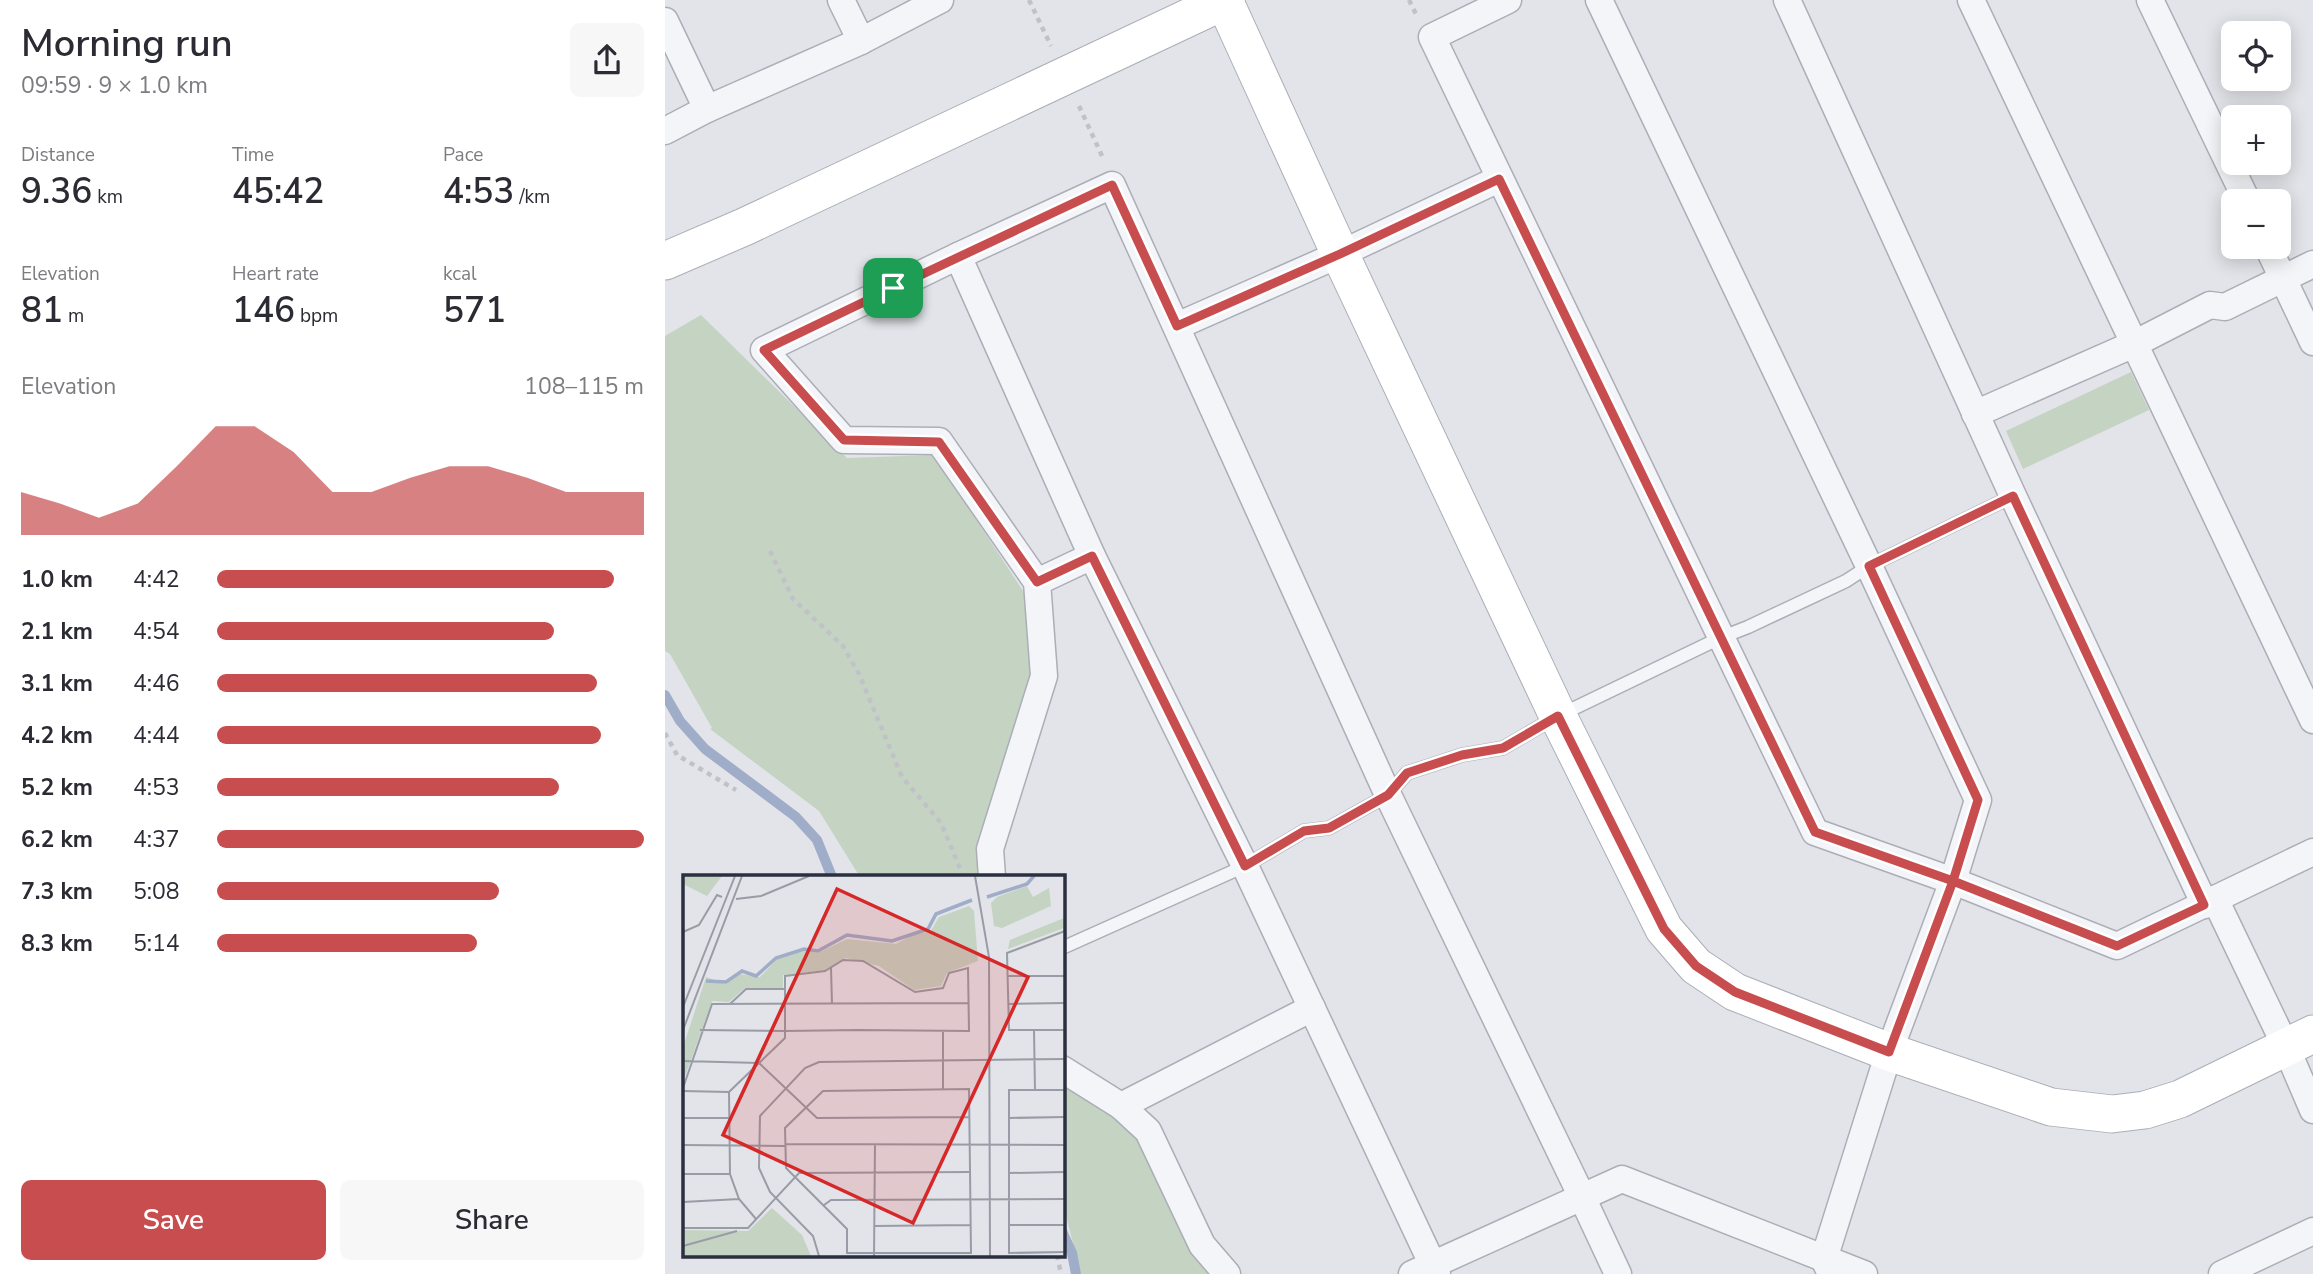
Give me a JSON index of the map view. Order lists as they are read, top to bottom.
{
  "page": {
    "heading": ["Morning run", "09:59 · 9 × 1.0 km"],
    "map_buttons": ["+", "−"],
    "stats": [
      ["Distance", "9.36 km"],
      ["Time", "45:42"],
      ["Pace", "4:53 /km"],
      ["Elevation", "81 m"],
      ["Heart rate", "146 bpm"],
      ["kcal", "571"]
    ],
    "chart": ["Elevation", "108–115 m"],
    "list": [
      {
        "name": "1.0 km",
        "note": "4:42"
      },
      {
        "name": "2.1 km",
        "note": "4:54"
      },
      {
        "name": "3.1 km",
        "note": "4:46"
      },
      {
        "name": "4.2 km",
        "note": "4:44"
      },
      {
        "name": "5.2 km",
        "note": "4:53"
      },
      {
        "name": "6.2 km",
        "note": "4:37"
      },
      {
        "name": "7.3 km",
        "note": "5:08"
      },
      {
        "name": "8.3 km",
        "note": "5:14"
      }
    ],
    "buttons": ["Save", "Share"]
  }
}
